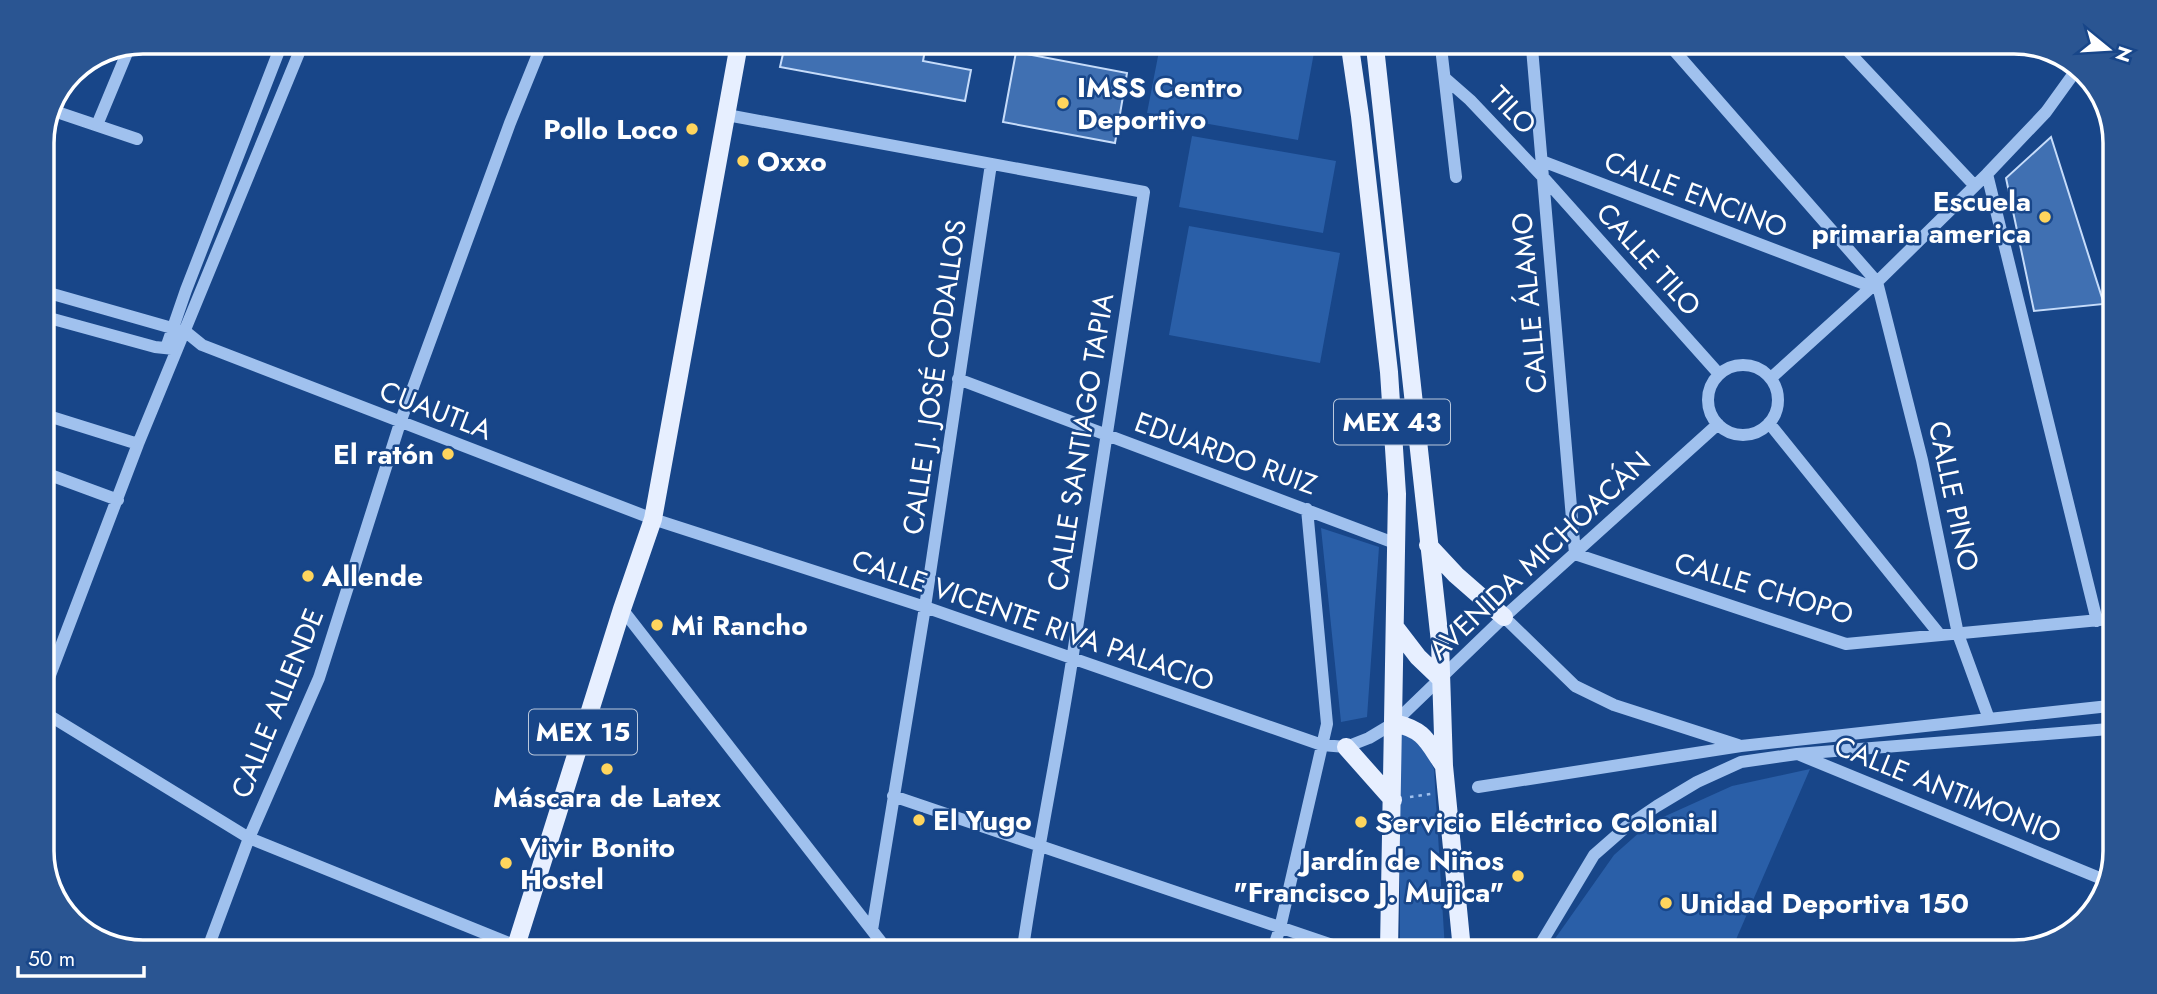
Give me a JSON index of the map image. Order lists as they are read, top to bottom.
{
  "streets": {
    "main road": ["MEX 43", "MEX 15"],
    "street": [
      "TILO",
      "CALLE ENCINO",
      "CALLE TILO",
      "CALLE ÁLAMO",
      "CALLE J. JOSÉ CODALLOS",
      "CUAUTLA",
      "CALLE SANTIAGO TAPIA",
      "EDUARDO RUIZ",
      "CALLE PINO",
      "AVENIDA MICHOACÁN",
      "CALLE CHOPO",
      "CALLE VICENTE RIVA PALACIO",
      "CALLE ALLENDE",
      "CALLE ANTIMONIO"
    ]
  },
  "crossings": [
    ["TILO", "CALLE TILO"],
    ["TILO", "CALLE ÁLAMO"],
    ["CALLE ENCINO", "CALLE ÁLAMO"],
    ["CALLE ENCINO", "CALLE PINO"],
    ["CALLE TILO", "CALLE ÁLAMO"],
    ["CALLE TILO", "AVENIDA MICHOACÁN"],
    ["CALLE ÁLAMO", "AVENIDA MICHOACÁN"],
    ["CALLE ÁLAMO", "CALLE CHOPO"],
    ["CALLE J. JOSÉ CODALLOS", "CALLE SANTIAGO TAPIA"],
    ["CALLE J. JOSÉ CODALLOS", "EDUARDO RUIZ"],
    ["CALLE J. JOSÉ CODALLOS", "CALLE VICENTE RIVA PALACIO"],
    ["CUAUTLA", "CALLE VICENTE RIVA PALACIO"],
    ["CUAUTLA", "CALLE ALLENDE"],
    ["CUAUTLA", "MEX 15"],
    ["MEX 43", "EDUARDO RUIZ"],
    ["MEX 43", "AVENIDA MICHOACÁN"],
    ["MEX 43", "CALLE VICENTE RIVA PALACIO"],
    ["CALLE SANTIAGO TAPIA", "EDUARDO RUIZ"],
    ["CALLE SANTIAGO TAPIA", "CALLE VICENTE RIVA PALACIO"],
    ["CALLE PINO", "CALLE CHOPO"],
    ["AVENIDA MICHOACÁN", "CALLE CHOPO"],
    ["AVENIDA MICHOACÁN", "CALLE VICENTE RIVA PALACIO"],
    ["CALLE VICENTE RIVA PALACIO", "MEX 15"]
  ],
  "places": [
    "IMSS Centro Deportivo",
    "Pollo Loco",
    "Oxxo",
    "Escuela primaria america",
    "El ratón",
    "Allende",
    "Mi Rancho",
    "Máscara de Latex",
    "El Yugo",
    "Servicio Eléctrico Colonial",
    "Vivir Bonito Hostel",
    "Jardín de Niños \"Francisco J. Mujica\"",
    "Unidad Deportiva 150"
  ],
  "scale_bar": "50 m",
  "north": "right"
}
